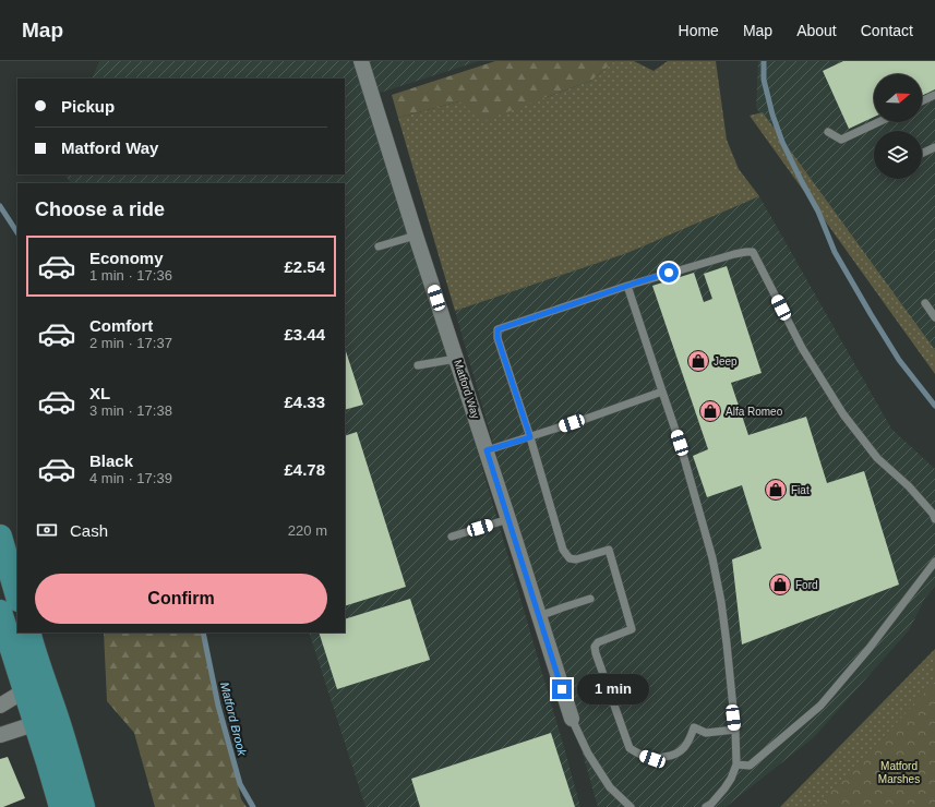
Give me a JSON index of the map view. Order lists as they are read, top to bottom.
{
  "streets": {
    "street": ["Matford Way"]
  },
  "water": ["Matford Brook"],
  "parks": ["Matford Marshes"],
  "places": {
    "shop": [
      "Jeep",
      "Alfa Romeo",
      "Fiat",
      "Ford"
    ]
  },
  "north": "right",
  "page": {
    "header": "Map",
    "nav": [
      "Home",
      "Map",
      "About",
      "Contact"
    ],
    "banner": ["Pickup", "Matford Way"],
    "heading": "Choose a ride",
    "list": [
      {
        "name": "Economy",
        "note": "1 min · 17:36",
        "value": "£2.54"
      },
      {
        "name": "Comfort",
        "note": "2 min · 17:37",
        "value": "£3.44"
      },
      {
        "name": "XL",
        "note": "3 min · 17:38",
        "value": "£4.33"
      },
      {
        "name": "Black",
        "note": "4 min · 17:39",
        "value": "£4.78"
      }
    ],
    "pay": ["Cash", "220 m"],
    "buttons": "Confirm",
    "bubble": "1 min"
  }
}
